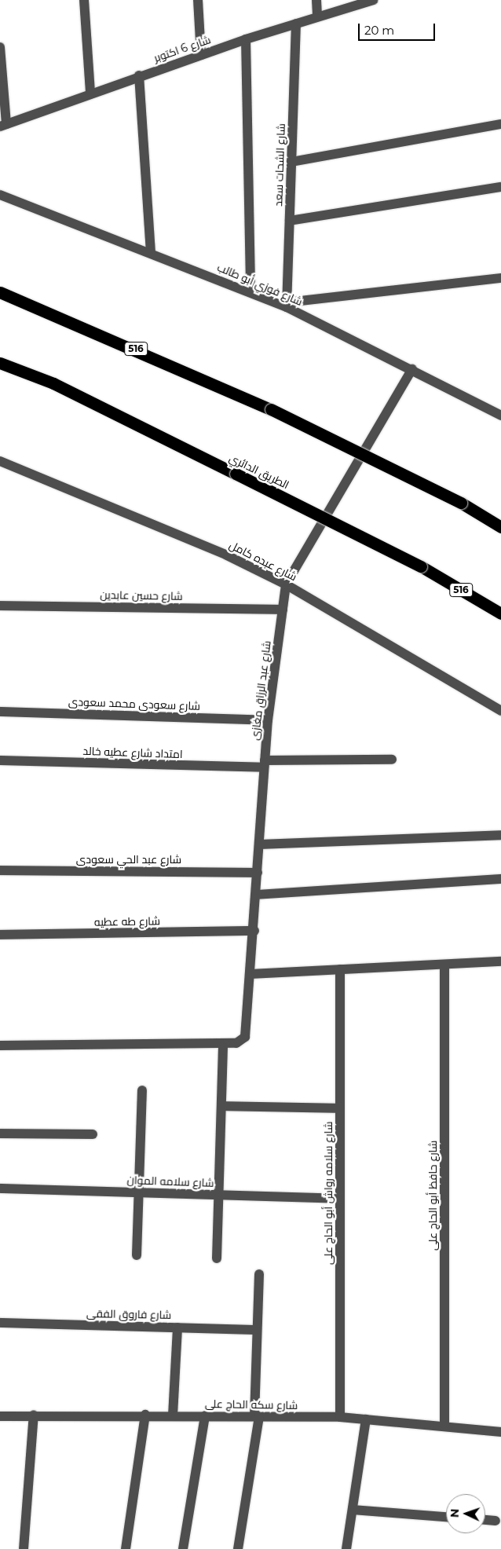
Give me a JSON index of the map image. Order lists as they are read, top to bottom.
{
  "streets": {
    "highway": ["516", "الطريق الدائري"],
    "street": [
      "شارع 6 اكتوبر",
      "شارع الشحات سعد",
      "شارع فوزي أبو طالب",
      "شارع عبده كامل",
      "شارع حسين عابدين",
      "شارع عبد الرزاق مغازى",
      "شارع سعودى محمد سعودى",
      "امتداد شارع عطيه خالد",
      "شارع عبد الحي سعودى",
      "شارع طه عطيه",
      "شارع سلامه الموان",
      "شارع سلامه رواش أبو الحاج على",
      "شارع حافظ أبو الحاج على",
      "شارع فاروق الفقى",
      "شارع سكه الحاج على"
    ]
  },
  "crossings": [
    ["شارع 6 اكتوبر", "شارع الشحات سعد"],
    ["شارع الشحات سعد", "شارع فوزي أبو طالب"],
    ["شارع فوزي أبو طالب", "شارع عبد الرزاق مغازى"],
    ["شارع عبده كامل", "شارع عبد الرزاق مغازى"],
    ["شارع حسين عابدين", "شارع عبد الرزاق مغازى"],
    ["شارع عبد الرزاق مغازى", "شارع سعودى محمد سعودى"],
    ["شارع عبد الرزاق مغازى", "امتداد شارع عطيه خالد"],
    ["شارع عبد الرزاق مغازى", "شارع عبد الحي سعودى"],
    ["شارع عبد الرزاق مغازى", "شارع طه عطيه"],
    ["شارع سلامه الموان", "شارع سلامه رواش أبو الحاج على"],
    ["شارع سلامه رواش أبو الحاج على", "شارع سكه الحاج على"],
    ["شارع حافظ أبو الحاج على", "شارع سكه الحاج على"]
  ],
  "scale_bar": "20 m",
  "north": "left"
}
